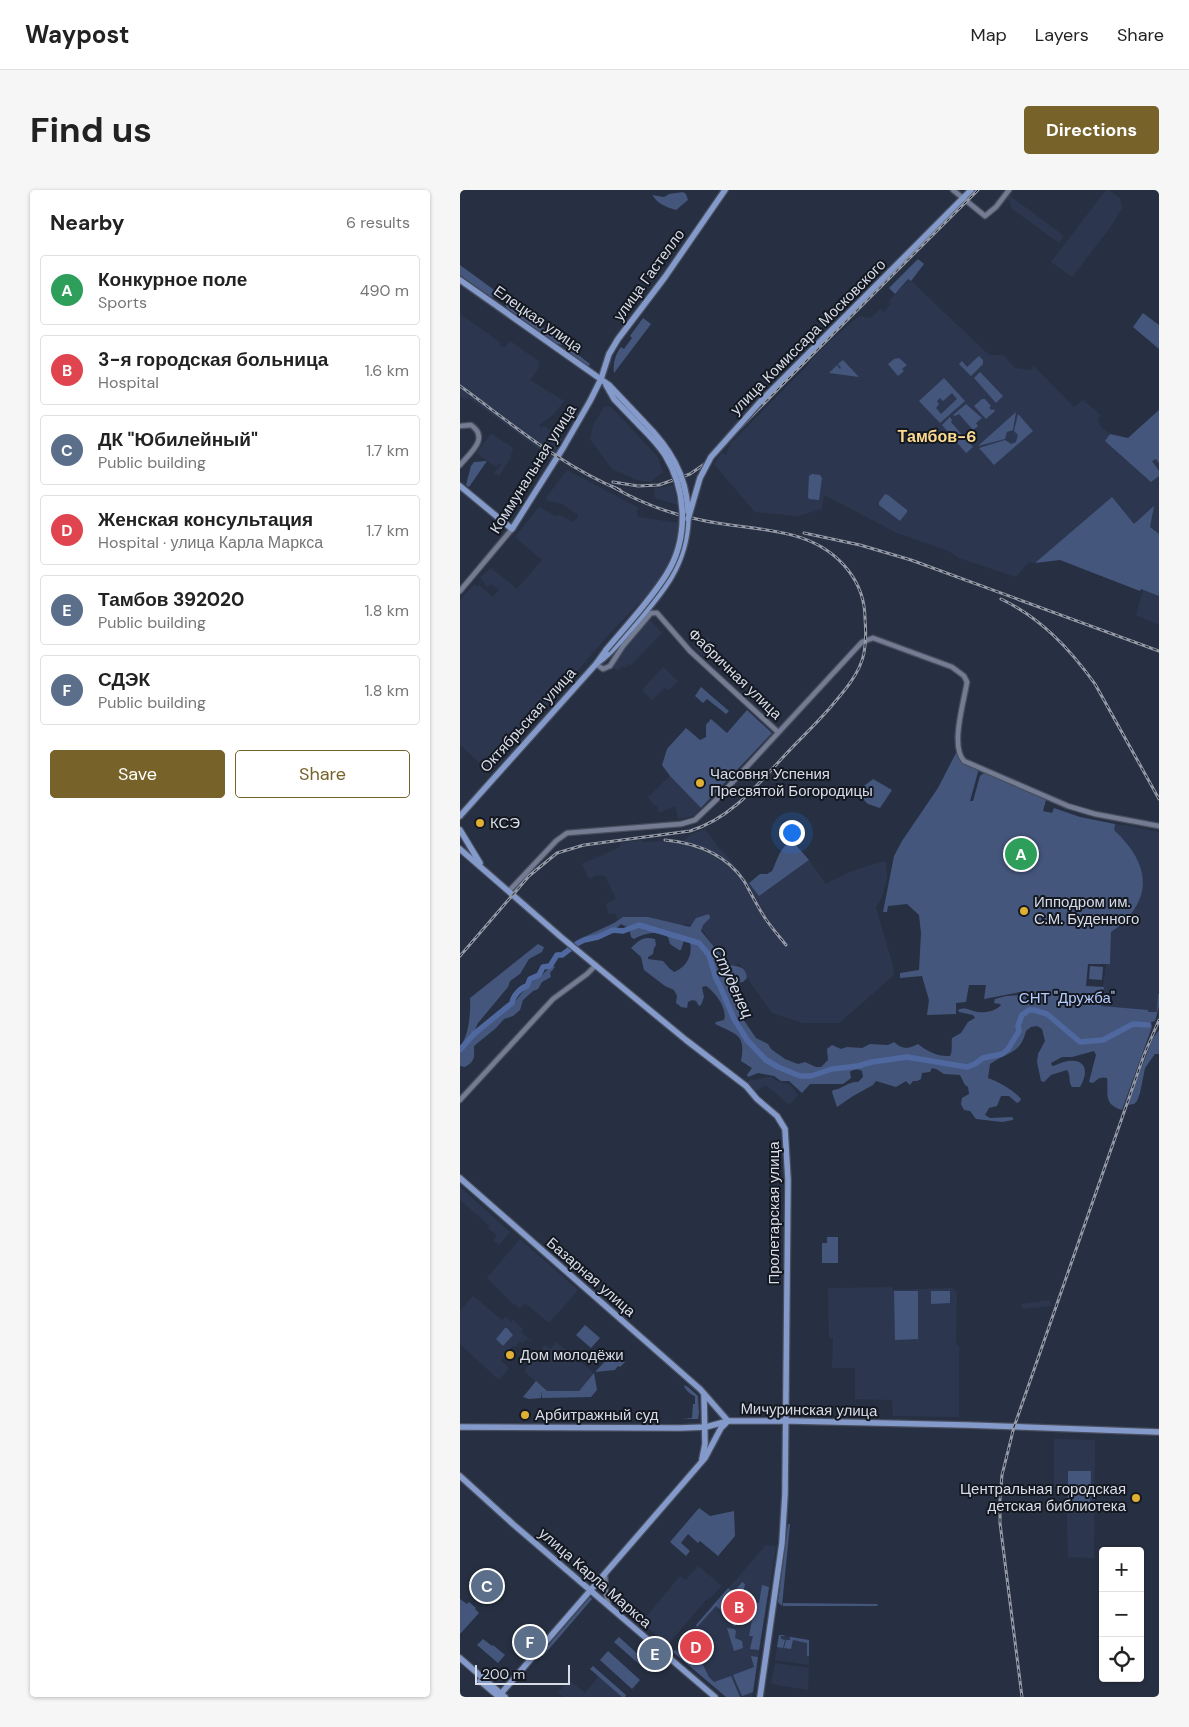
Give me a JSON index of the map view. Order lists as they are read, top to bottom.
{
  "streets": {
    "main road": [
      "улица Гастелло",
      "Елецкая улица",
      "улица Комиссара Московского",
      "Коммунальная улица",
      "Октябрьская улица",
      "Пролетарская улица",
      "Базарная улица",
      "Мичуринская улица",
      "улица Карла Маркса"
    ],
    "street": ["Фабричная улица"]
  },
  "crossings": [
    ["улица Гастелло", "Елецкая улица"],
    ["улица Гастелло", "Коммунальная улица"],
    ["Елецкая улица", "Коммунальная улица"],
    ["Фабричная улица", "Октябрьская улица"],
    ["Пролетарская улица", "Мичуринская улица"],
    ["Базарная улица", "Мичуринская улица"]
  ],
  "districts": ["Тамбов-6"],
  "water": ["Студенец"],
  "parks": ["СНТ \"Дружба\""],
  "places": [
    "Часовня Успения Пресвятой Богородицы",
    "КСЭ",
    "Ипподром им. С.М. Буденного",
    "Дом молодёжи",
    "Арбитражный суд",
    "Центральная городская детская библиотека"
  ],
  "scale_bar": "200 m",
  "page": {
    "header": "Waypost",
    "nav": ["Map", "Layers", "Share"],
    "buttons": [
      "Directions",
      ["Save", "Share"]
    ],
    "title": "Find us",
    "heading": ["Nearby", "6 results"],
    "list": [
      {
        "mark": "A",
        "name": "Конкурное поле",
        "note": "Sports",
        "value": "490 m"
      },
      {
        "mark": "B",
        "name": "3-я городская больница",
        "note": "Hospital",
        "value": "1.6 km"
      },
      {
        "mark": "C",
        "name": "ДК \"Юбилейный\"",
        "note": "Public building",
        "value": "1.7 km"
      },
      {
        "mark": "D",
        "name": "Женская консультация",
        "note": "Hospital · улица Карла Маркса",
        "value": "1.7 km"
      },
      {
        "mark": "E",
        "name": "Тамбов 392020",
        "note": "Public building",
        "value": "1.8 km"
      },
      {
        "mark": "F",
        "name": "СДЭК",
        "note": "Public building",
        "value": "1.8 km"
      }
    ],
    "pins": [
      "A",
      "C",
      "B",
      "F",
      "D",
      "E"
    ],
    "map_buttons": ["+", "−"],
    "scale": "200 m"
  }
}
